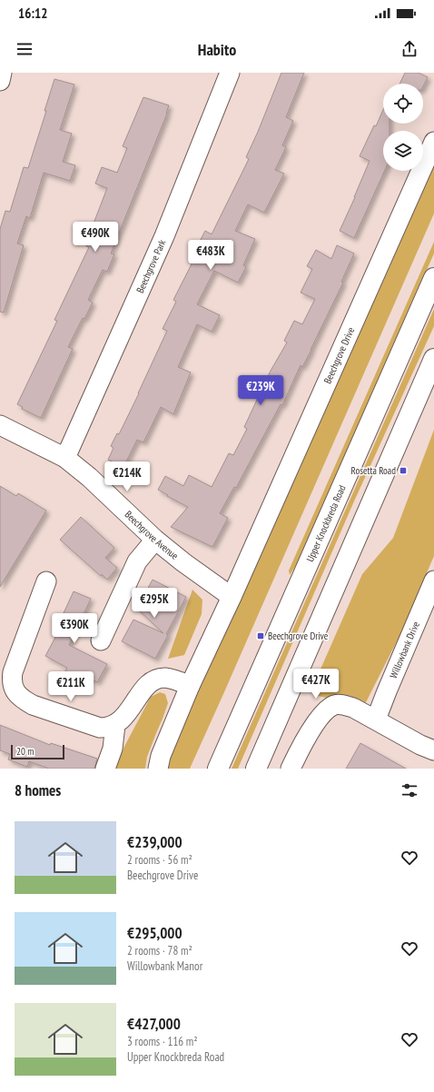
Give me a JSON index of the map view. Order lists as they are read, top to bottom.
{
  "streets": {
    "highway": ["Upper Knockbreda Road"],
    "street": [
      "Beechgrove Park",
      "Beechgrove Drive",
      "Beechgrove Avenue",
      "Willowbank Drive"
    ]
  },
  "crossings": [
    ["Beechgrove Park", "Beechgrove Avenue"],
    ["Beechgrove Drive", "Beechgrove Avenue"]
  ],
  "places": {
    "transit": ["Rosetta Road", "Beechgrove Drive"]
  },
  "scale_bar": "20 m",
  "page": {
    "status": "16:12",
    "header": "Habito",
    "price": [
      "€490K",
      "€483K",
      "€239K",
      "€214K",
      "€295K",
      "€390K",
      "€427K",
      "€211K"
    ],
    "scale": "20 m",
    "heading": "8 homes",
    "list": [
      {
        "name": "€239,000",
        "note": "2 rooms · 56 m² · Beechgrove Drive"
      },
      {
        "name": "€295,000",
        "note": "2 rooms · 78 m² · Willowbank Manor"
      },
      {
        "name": "€427,000",
        "note": "3 rooms · 116 m² · Upper Knockbreda Road"
      }
    ]
  }
}
